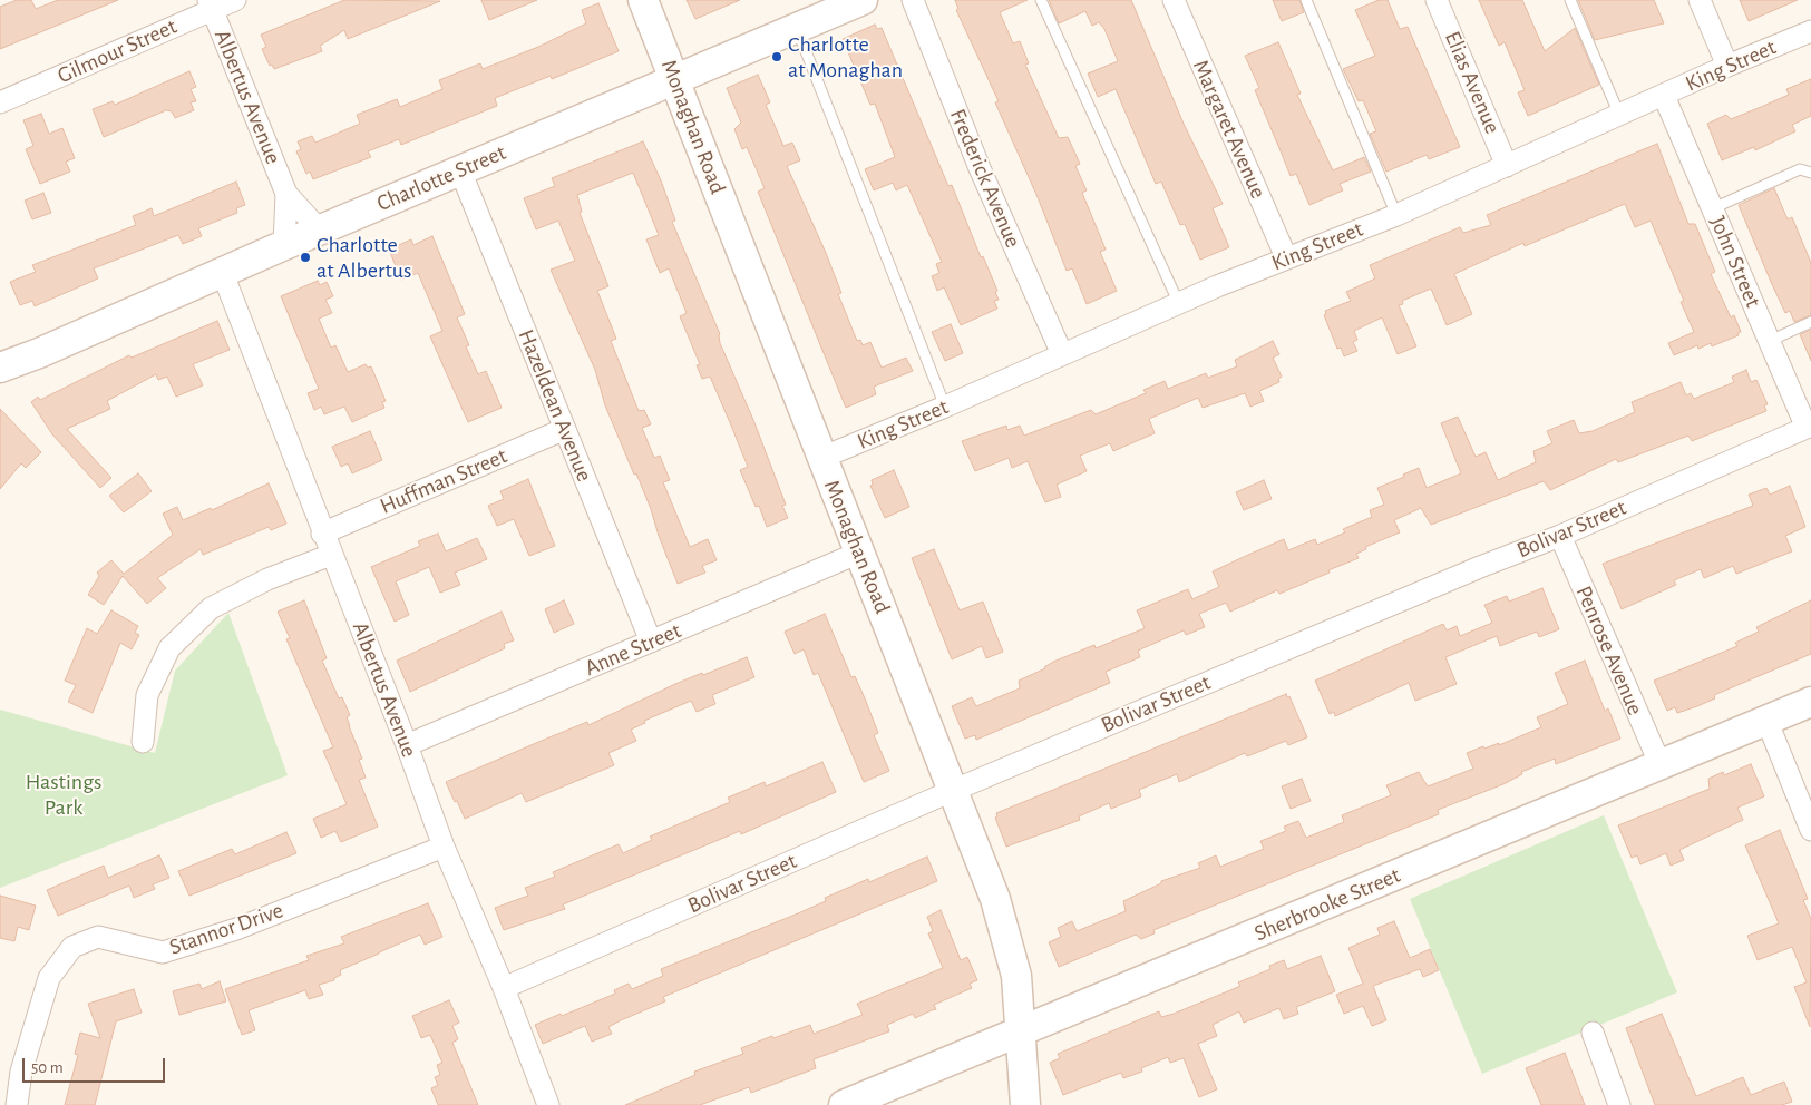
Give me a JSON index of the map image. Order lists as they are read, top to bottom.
{
  "streets": {
    "main road": ["Monaghan Road", "Charlotte Street", "Sherbrooke Street"],
    "street": [
      "Gilmour Street",
      "King Street",
      "Elias Avenue",
      "Albertus Avenue",
      "Margaret Avenue",
      "Frederick Avenue",
      "John Street",
      "Hazeldean Avenue",
      "Huffman Street",
      "Bolivar Street",
      "Anne Street",
      "Penrose Avenue",
      "Stannor Drive"
    ]
  },
  "crossings": [
    ["Gilmour Street", "Albertus Avenue"],
    ["King Street", "Elias Avenue"],
    ["King Street", "Monaghan Road"],
    ["King Street", "Margaret Avenue"],
    ["King Street", "Frederick Avenue"],
    ["King Street", "John Street"],
    ["Albertus Avenue", "Charlotte Street"],
    ["Albertus Avenue", "Huffman Street"],
    ["Albertus Avenue", "Bolivar Street"],
    ["Albertus Avenue", "Anne Street"],
    ["Albertus Avenue", "Stannor Drive"],
    ["Monaghan Road", "Charlotte Street"],
    ["Monaghan Road", "Bolivar Street"],
    ["Monaghan Road", "Anne Street"],
    ["Monaghan Road", "Sherbrooke Street"],
    ["Charlotte Street", "Hazeldean Avenue"],
    ["John Street", "Bolivar Street"],
    ["Hazeldean Avenue", "Huffman Street"],
    ["Hazeldean Avenue", "Anne Street"],
    ["Bolivar Street", "Penrose Avenue"],
    ["Penrose Avenue", "Sherbrooke Street"]
  ],
  "parks": ["Hastings Park"],
  "places": ["Charlotte at Monaghan", "Charlotte at Albertus"],
  "scale_bar": "50 m"
}
